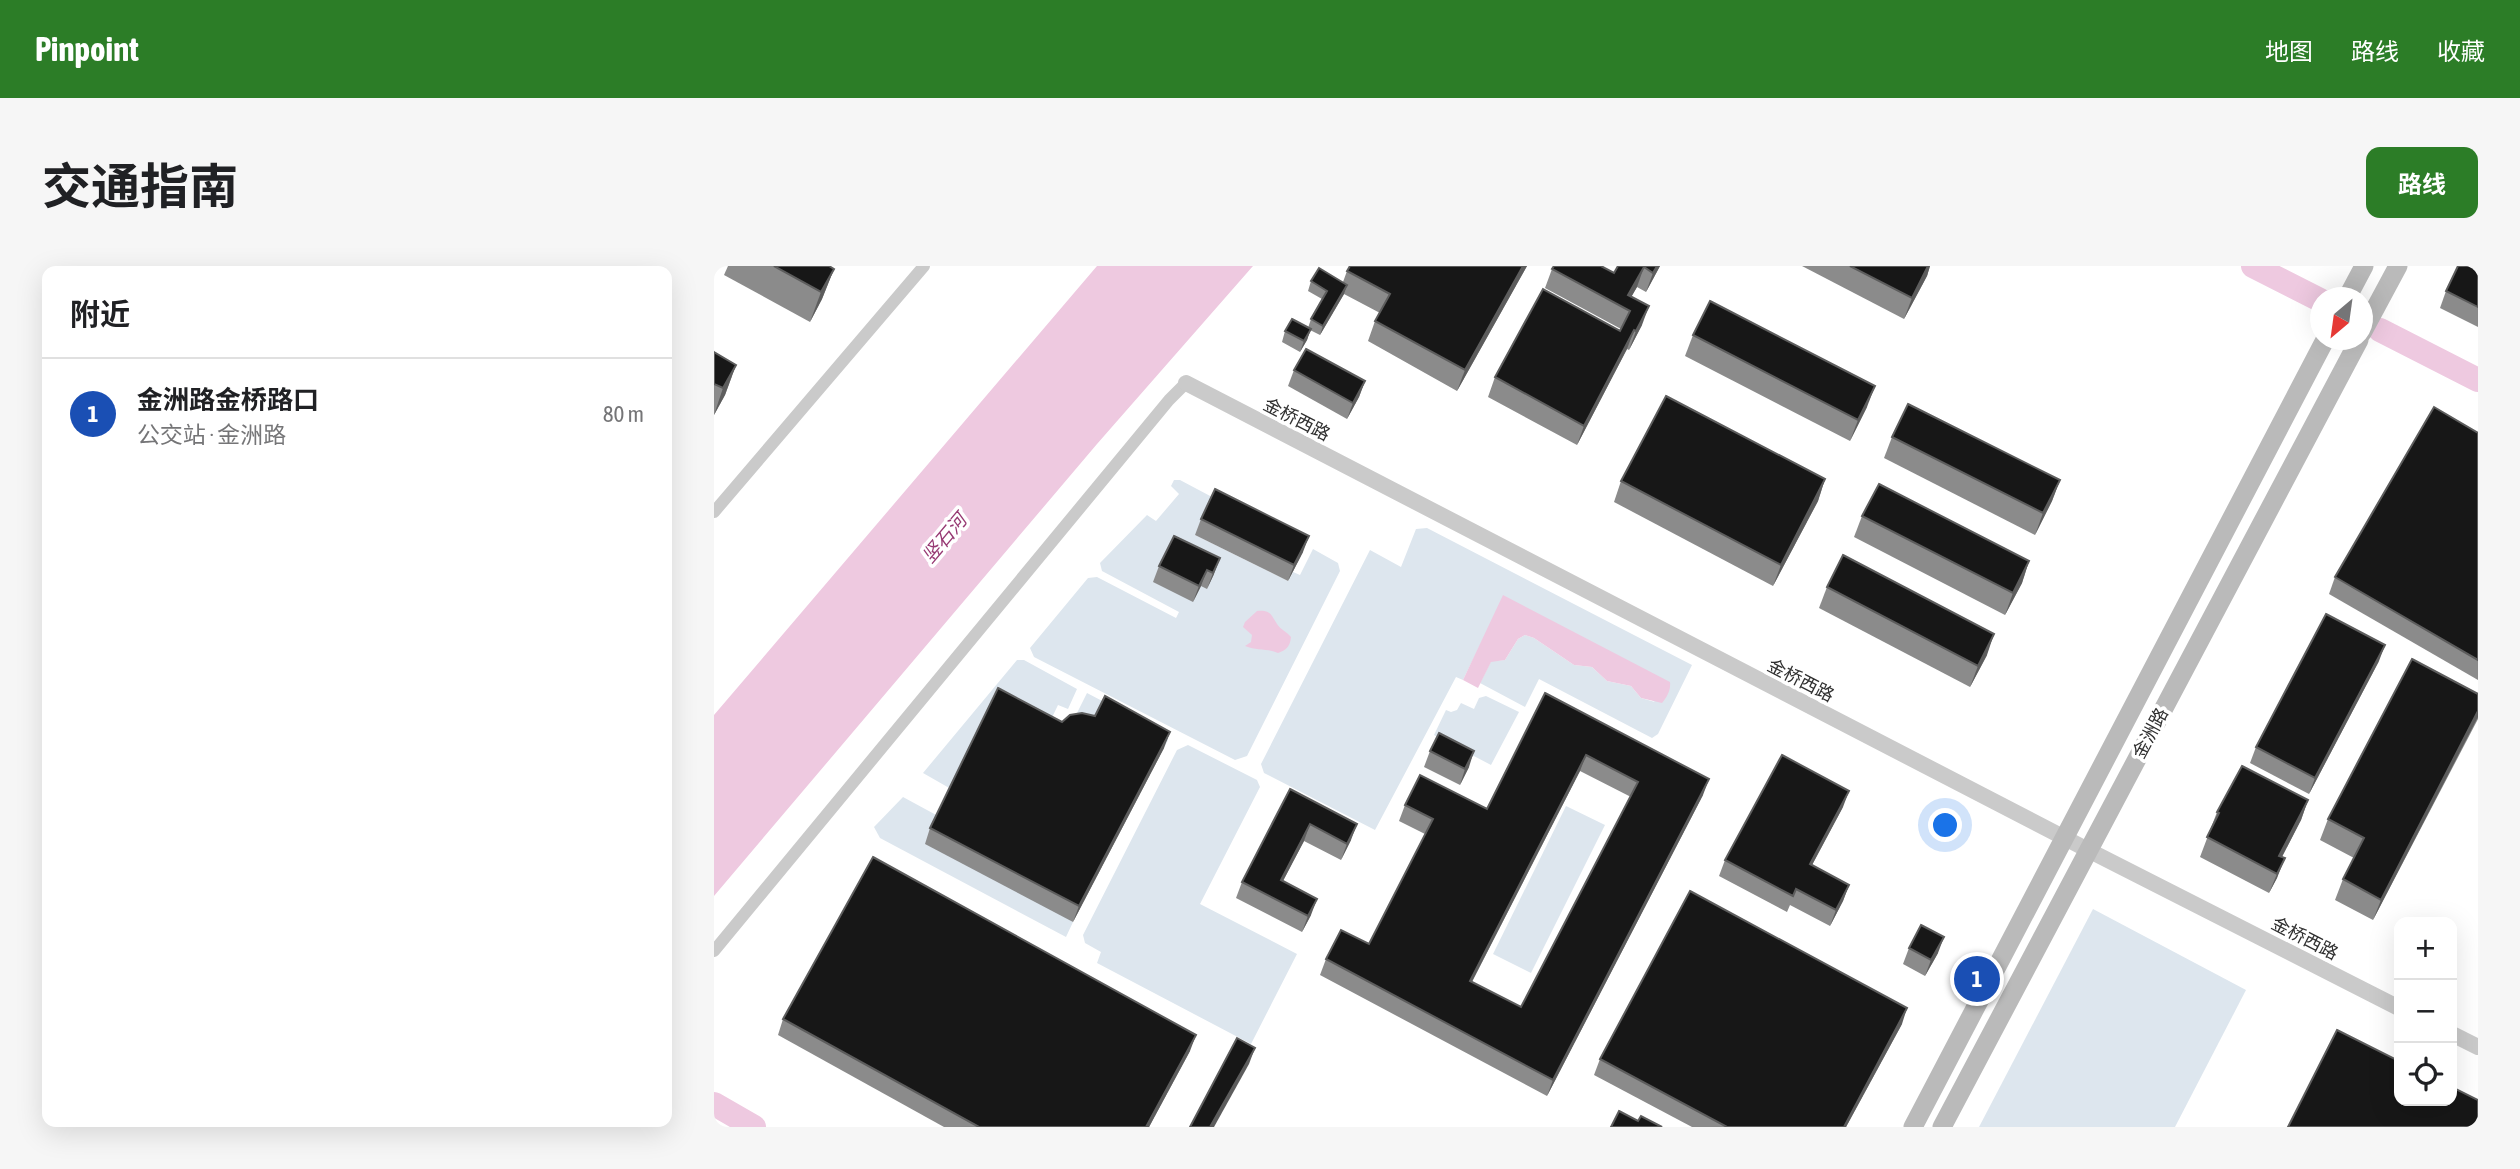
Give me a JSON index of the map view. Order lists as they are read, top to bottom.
{
  "streets": {
    "main road": ["金洲路"],
    "street": ["金桥西路"]
  },
  "crossings": [
    ["金桥西路", "金洲路"]
  ],
  "water": ["竖石河"],
  "north": "bottom left",
  "page": {
    "header": "Pinpoint",
    "nav": ["地图", "路线", "收藏"],
    "title": "交通指南",
    "buttons": "路线",
    "heading": "附近",
    "list": [
      {
        "mark": "1",
        "name": "金洲路金桥路口",
        "note": "公交站 · 金洲路",
        "value": "80 m"
      }
    ],
    "map_buttons": ["+", "−"],
    "pins": "1"
  }
}
